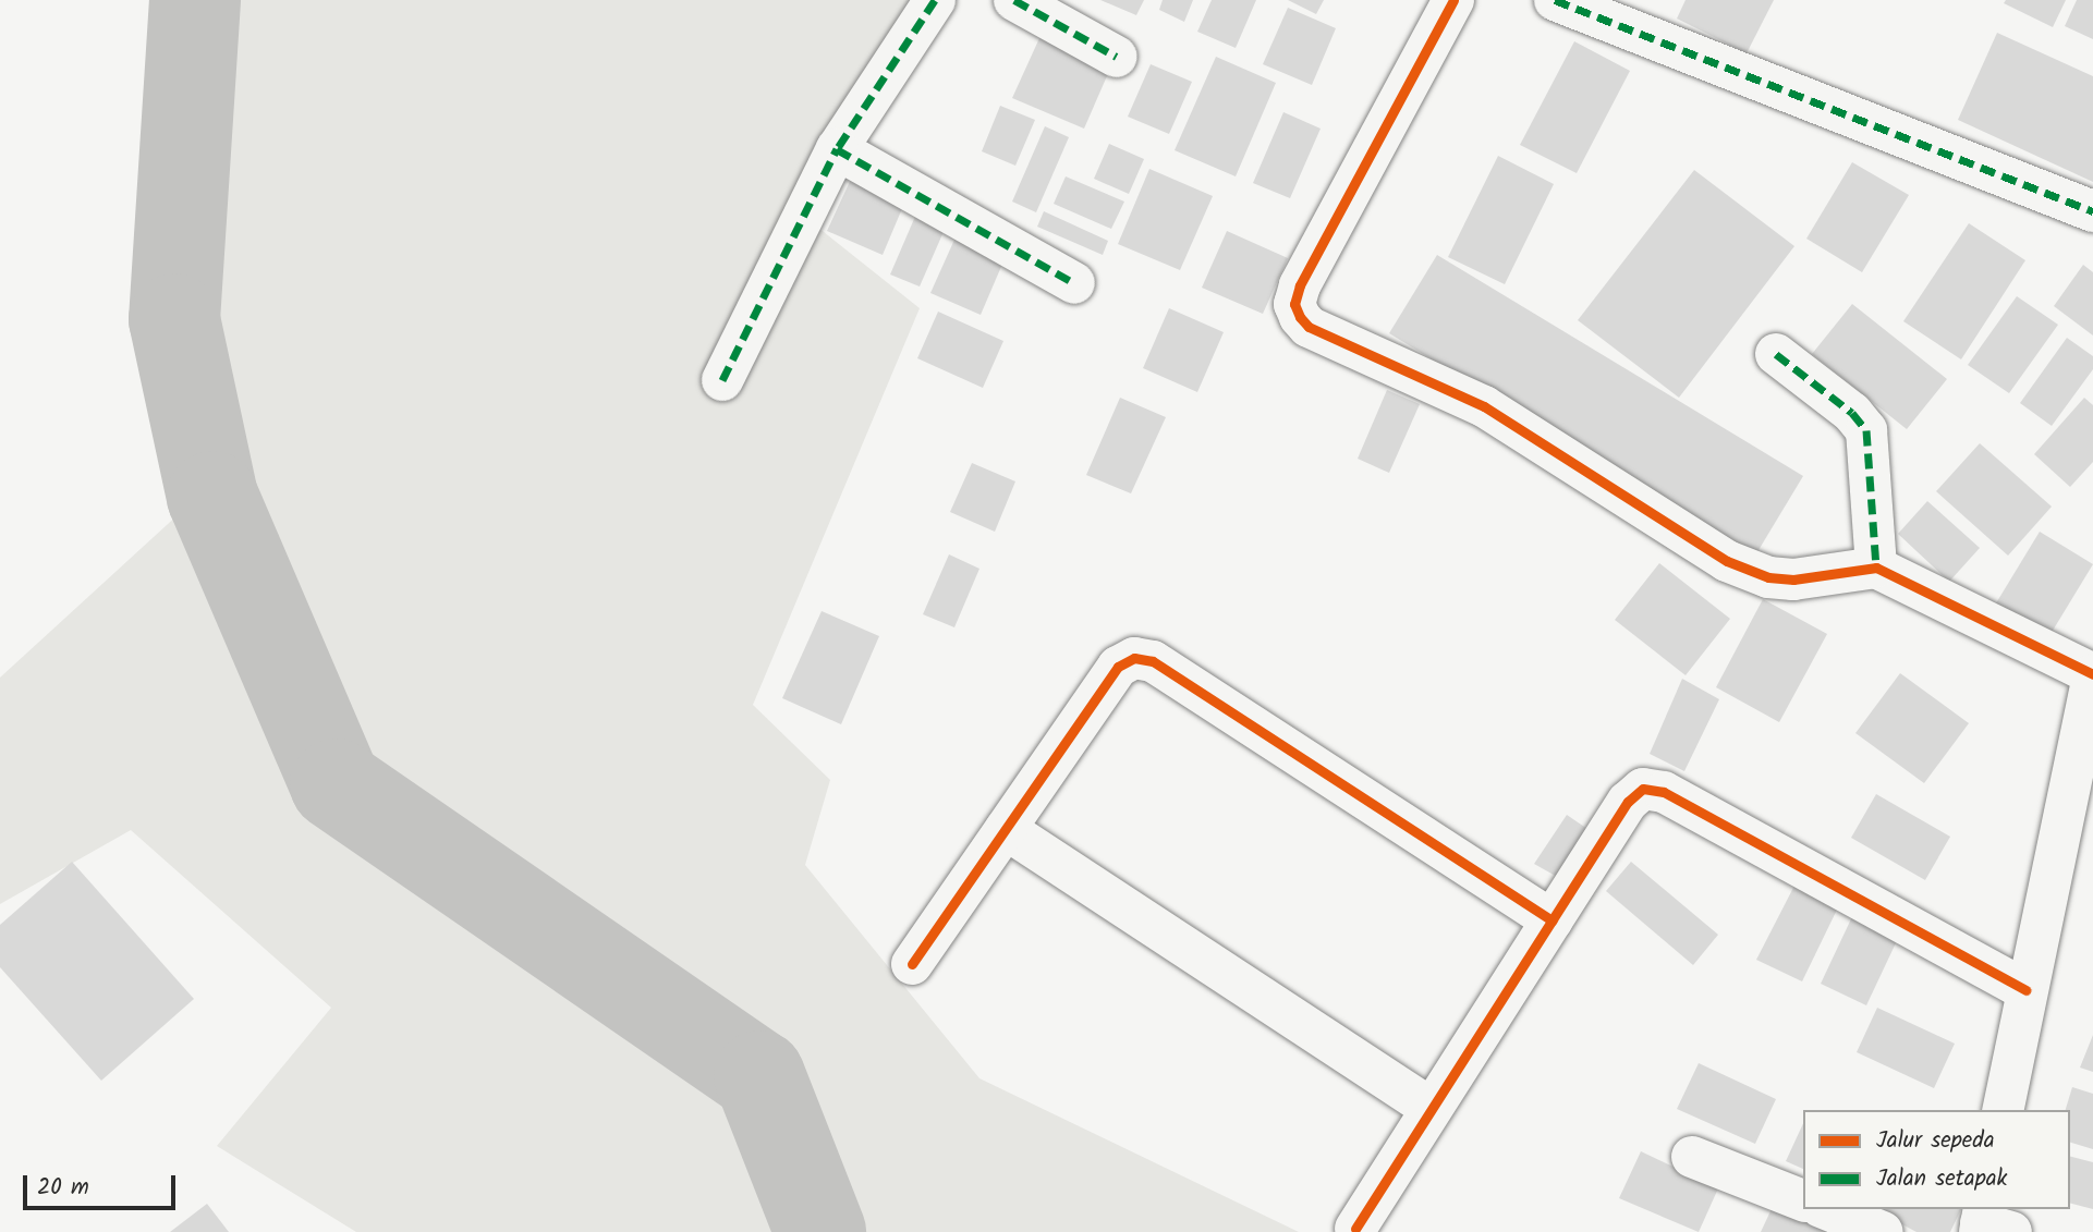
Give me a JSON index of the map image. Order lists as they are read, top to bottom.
{
  "legend": ["Jalur sepeda", "Jalan setapak"],
  "scale_bar": "20 m"
}
